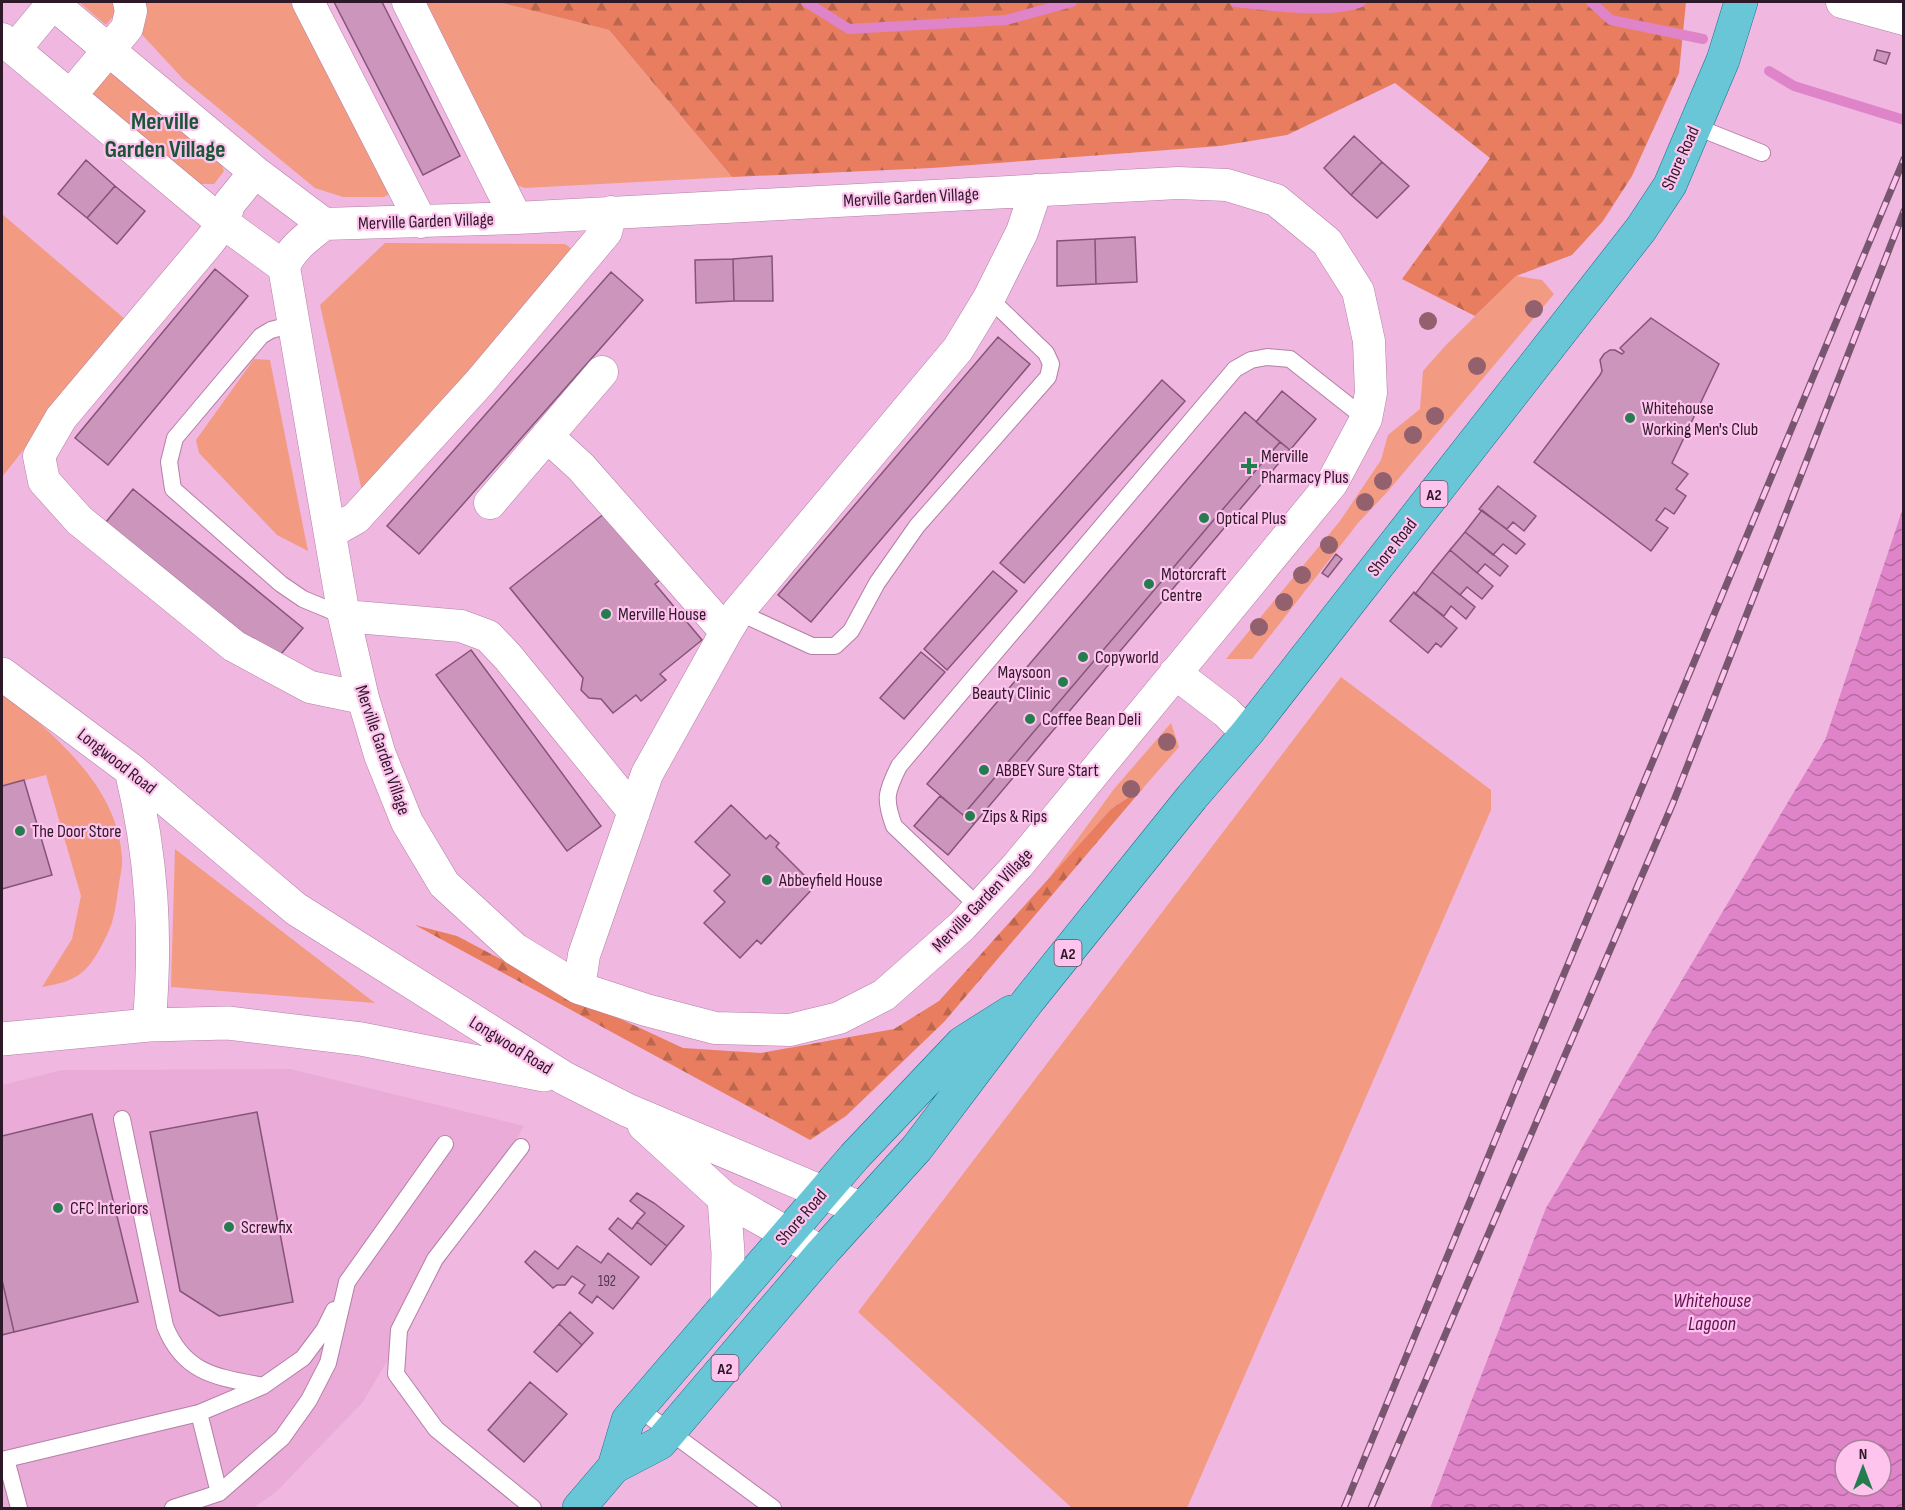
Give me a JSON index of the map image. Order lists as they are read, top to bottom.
{
  "streets": {
    "main road": ["Shore Road", "A2"],
    "street": ["Merville Garden Village", "Longwood Road"]
  },
  "districts": ["Merville Garden Village"],
  "water": ["Whitehouse Lagoon"],
  "places": {
    "other": [
      "Whitehouse Working Men's Club",
      "Optical Plus",
      "Motorcraft Centre",
      "Merville House",
      "Copyworld",
      "Maysoon Beauty Clinic",
      "Coffee Bean Deli",
      "ABBEY Sure Start",
      "Zips & Rips",
      "The Door Store",
      "Abbeyfield House",
      "CFC Interiors",
      "Screwfix"
    ],
    "health": ["Merville Pharmacy Plus"]
  },
  "house_numbers": ["192"],
  "north": "top"
}
